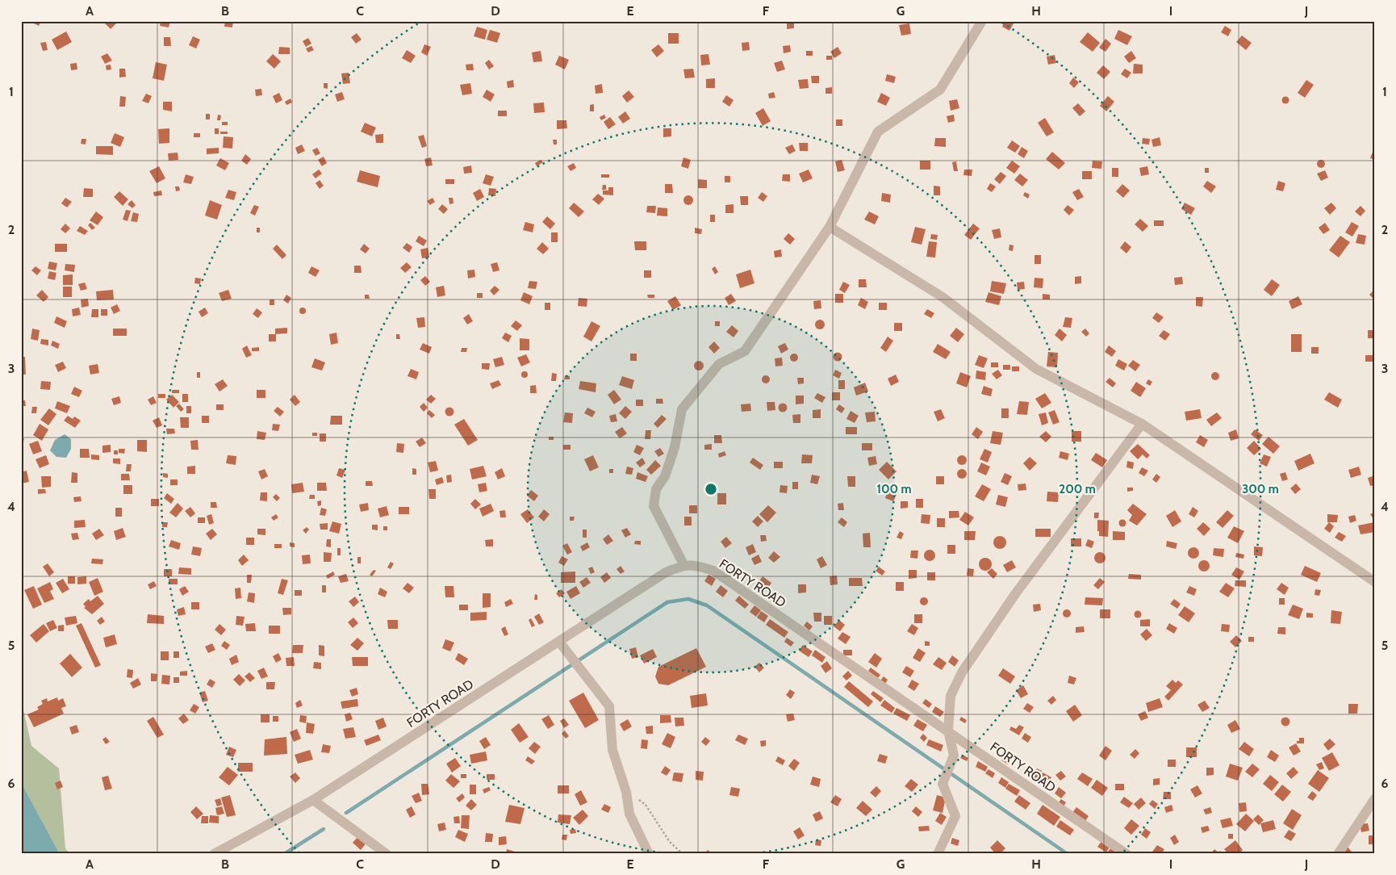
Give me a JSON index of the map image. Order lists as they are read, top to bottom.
{
  "streets": {
    "street": ["FORTY ROAD"]
  },
  "grid": {
    "columns": [
      "A",
      "B",
      "C",
      "D",
      "E",
      "F",
      "G",
      "H",
      "I",
      "J"
    ],
    "rows": [
      "1",
      "2",
      "3",
      "4",
      "5",
      "6"
    ]
  },
  "rings": ["100 m", "200 m", "300 m"]
}
